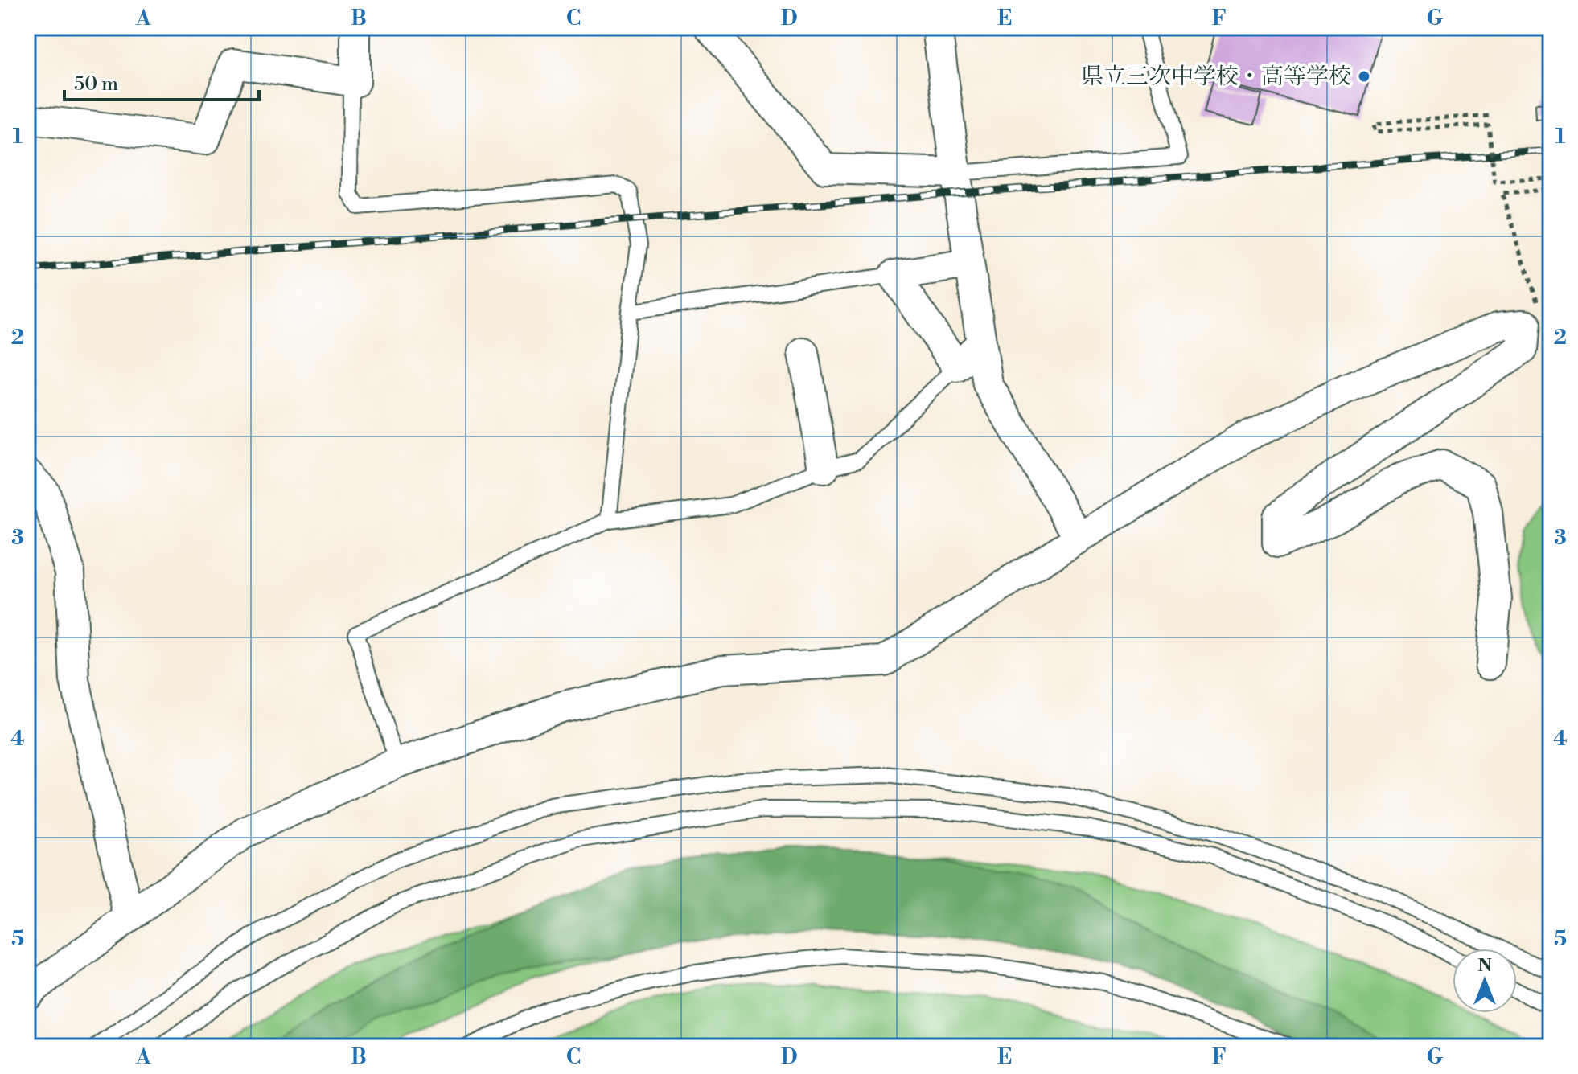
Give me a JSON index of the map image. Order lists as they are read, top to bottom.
{
  "places": ["県立三次中学校・高等学校"],
  "scale_bar": "50 m",
  "north": "top",
  "grid": {
    "columns": [
      "A",
      "B",
      "C",
      "D",
      "E",
      "F",
      "G"
    ],
    "rows": [
      "1",
      "2",
      "3",
      "4",
      "5"
    ]
  }
}
